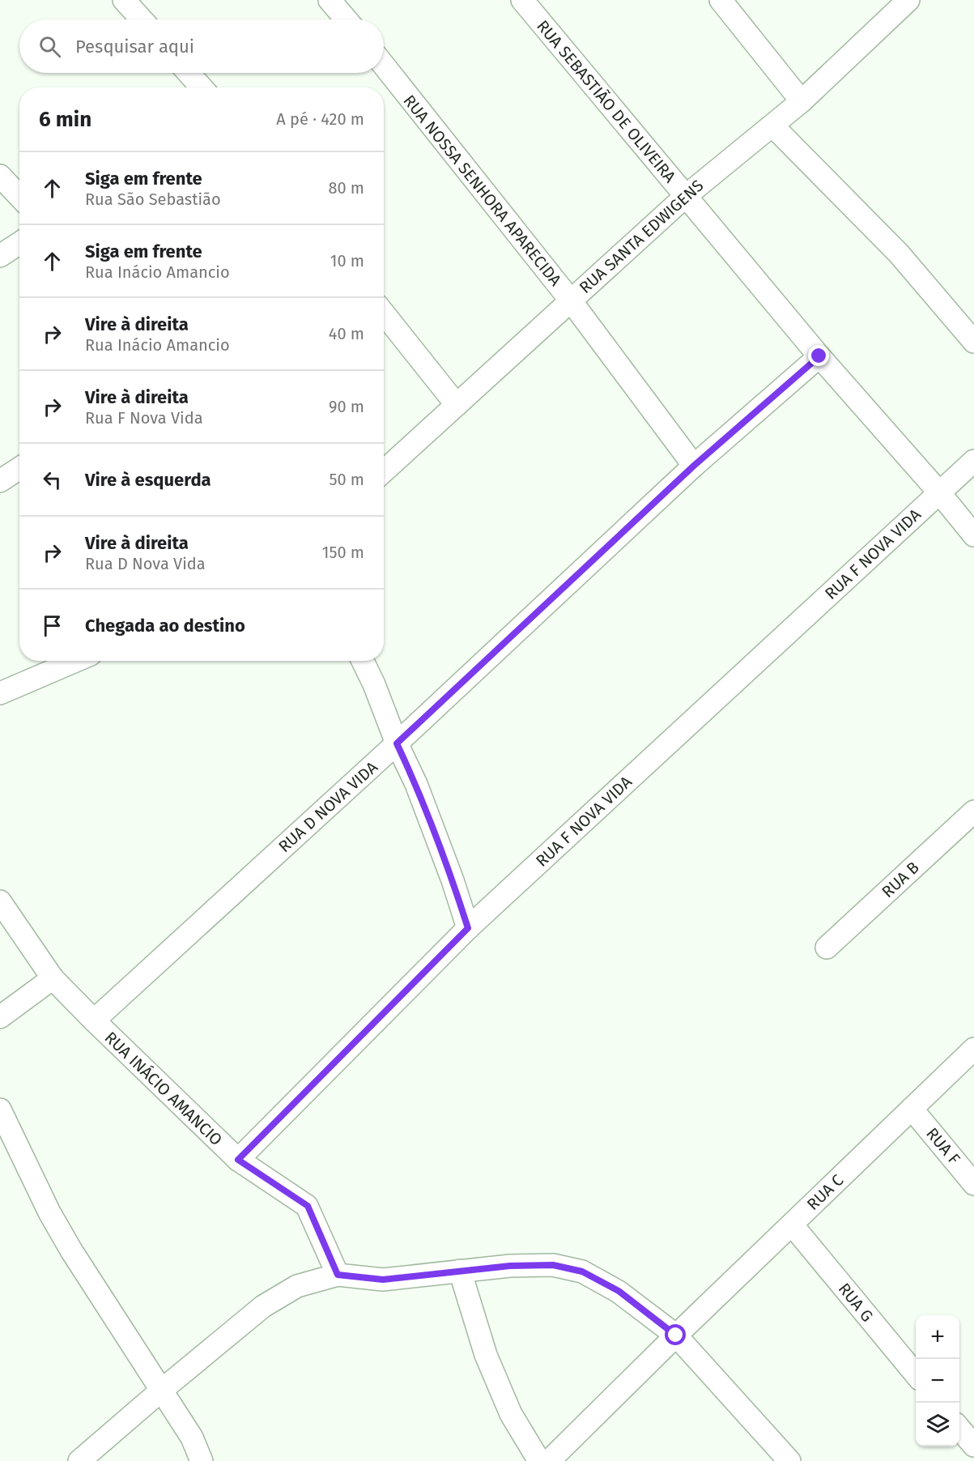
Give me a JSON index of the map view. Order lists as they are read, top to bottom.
{
  "streets": {
    "street": [
      "RUA SEBASTIÃO DE OLIVEIRA",
      "RUA NOSSA SENHORA APARECIDA",
      "RUA SANTA EDWIGENS",
      "RUA F NOVA VIDA",
      "RUA D NOVA VIDA",
      "RUA B",
      "RUA INÁCIO AMANCIO",
      "RUA F",
      "RUA C",
      "RUA G"
    ]
  },
  "crossings": [
    ["RUA SEBASTIÃO DE OLIVEIRA", "RUA SANTA EDWIGENS"],
    ["RUA SEBASTIÃO DE OLIVEIRA", "RUA F NOVA VIDA"],
    ["RUA SEBASTIÃO DE OLIVEIRA", "RUA D NOVA VIDA"],
    ["RUA NOSSA SENHORA APARECIDA", "RUA SANTA EDWIGENS"],
    ["RUA NOSSA SENHORA APARECIDA", "RUA D NOVA VIDA"],
    ["RUA F NOVA VIDA", "RUA INÁCIO AMANCIO"],
    ["RUA D NOVA VIDA", "RUA INÁCIO AMANCIO"],
    ["RUA F", "RUA C"],
    ["RUA C", "RUA G"]
  ],
  "page": {
    "search": "Pesquisar aqui",
    "heading": ["6 min", "A pé · 420 m"],
    "list": [
      ["Siga em frente", "Rua São Sebastião", "80 m"],
      ["Siga em frente", "Rua Inácio Amancio", "10 m"],
      ["Vire à direita", "Rua Inácio Amancio", "40 m"],
      ["Vire à direita", "Rua F Nova Vida", "90 m"],
      ["Vire à esquerda", "50 m"],
      ["Vire à direita", "Rua D Nova Vida", "150 m"],
      "Chegada ao destino"
    ],
    "map_buttons": ["+", "−"]
  }
}
